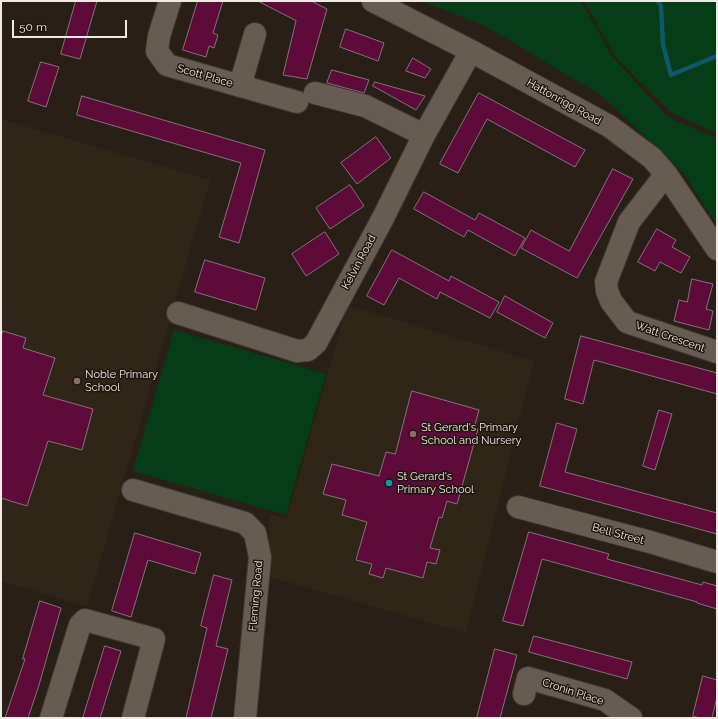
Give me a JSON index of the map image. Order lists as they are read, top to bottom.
{
  "streets": {
    "street": [
      "Scott Place",
      "Hattonrigg Road",
      "Kelvin Road",
      "Watt Crescent",
      "Bell Street",
      "Fleming Road",
      "Cronin Place"
    ]
  },
  "crossings": [
    ["Scott Place", "Kelvin Road"],
    ["Hattonrigg Road", "Kelvin Road"],
    ["Hattonrigg Road", "Watt Crescent"]
  ],
  "places": ["Noble Primary School", "St Gerard's Primary School and Nursery", "St Gerard's Primary School"],
  "scale_bar": "50 m"
}
